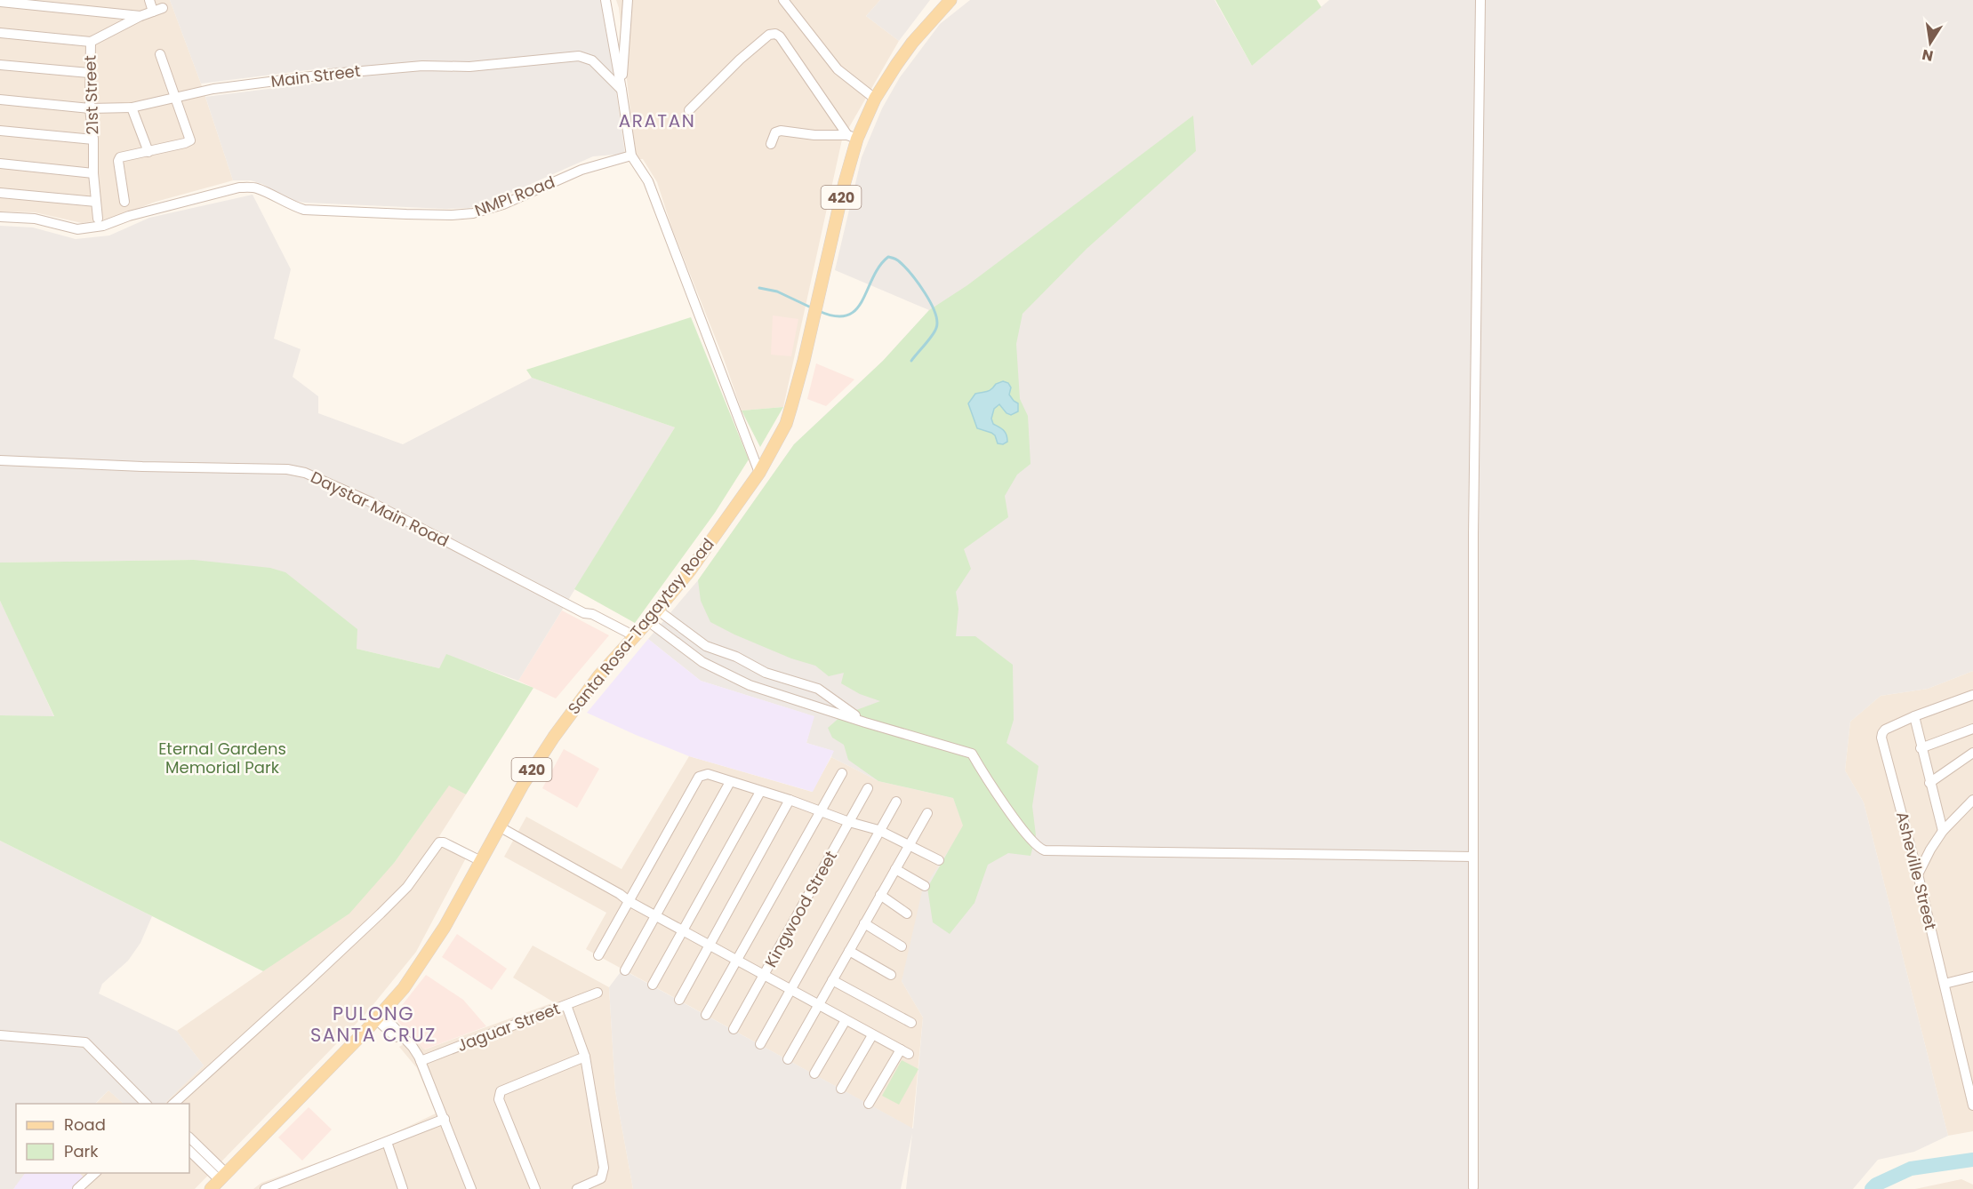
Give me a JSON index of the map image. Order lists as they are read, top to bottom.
{
  "streets": {
    "main road": ["420", "Santa Rosa-Tagaytay Road"],
    "street": [
      "Main Street",
      "21st Street",
      "NMPI Road",
      "Daystar Main Road",
      "Asheville Street",
      "Kingwood Street",
      "Jaguar Street"
    ]
  },
  "crossings": [
    ["Main Street", "21st Street"],
    ["Daystar Main Road", "Santa Rosa-Tagaytay Road"]
  ],
  "districts": ["ARATAN", "PULONG SANTA CRUZ"],
  "parks": ["Eternal Gardens Memorial Park"],
  "legend": ["Road", "Park"],
  "north": "bottom"
}
